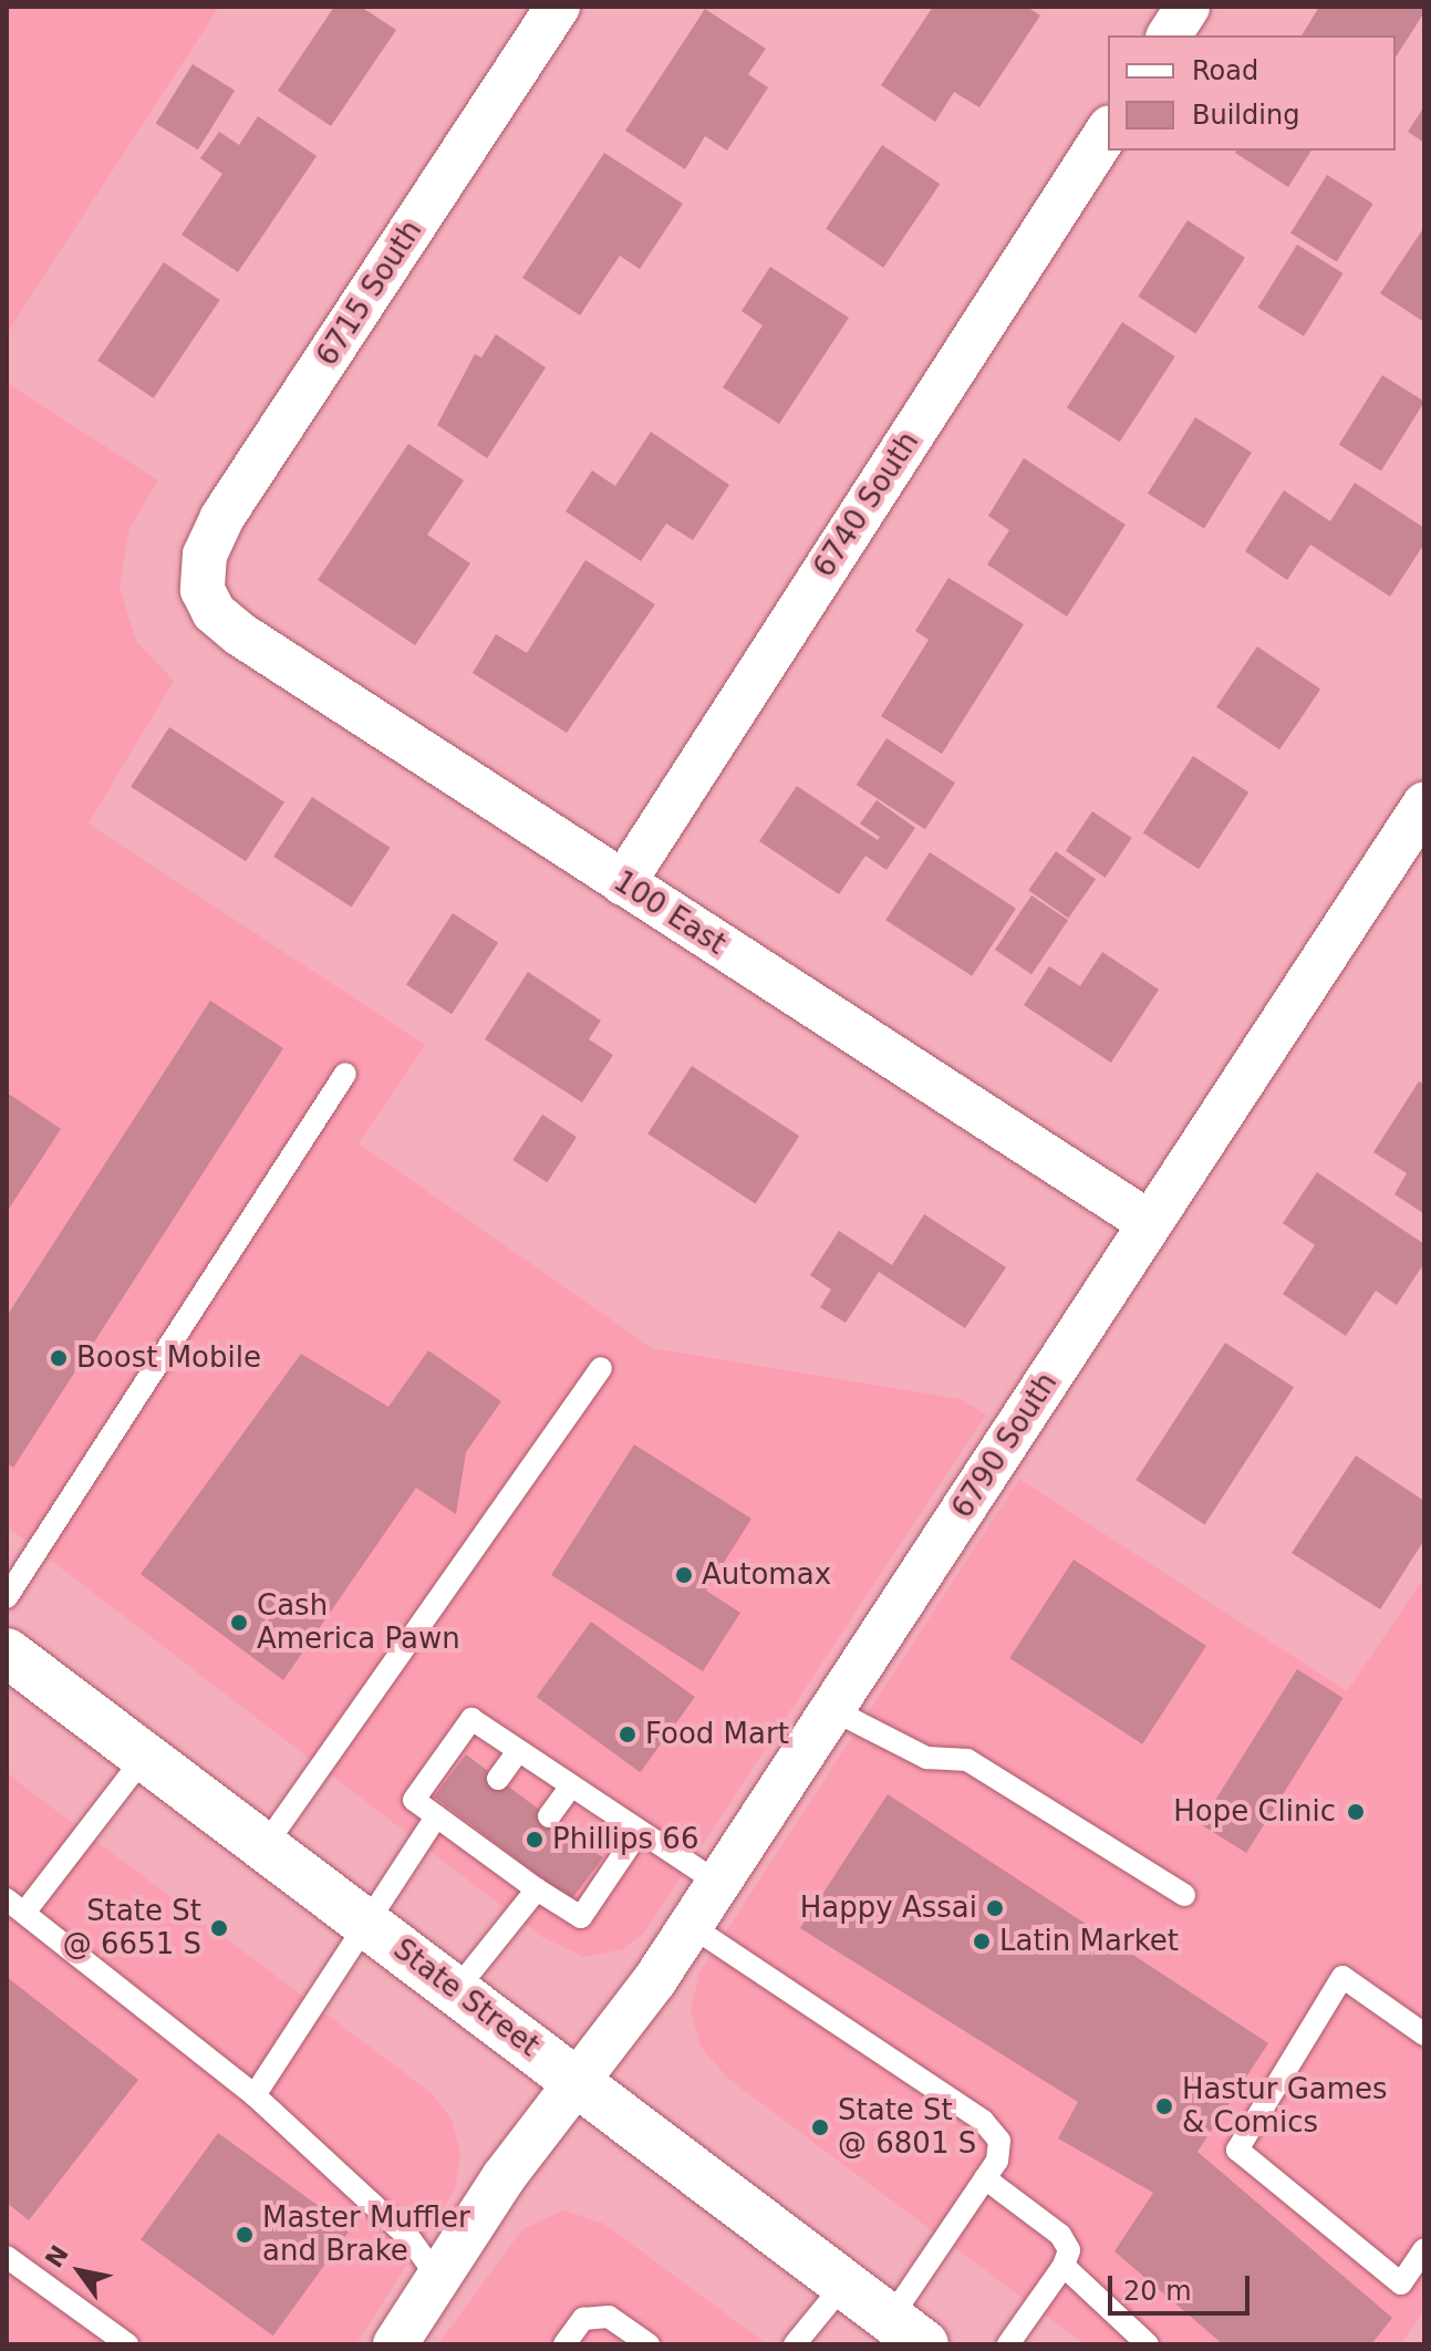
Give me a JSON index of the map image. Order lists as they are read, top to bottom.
{
  "streets": {
    "main road": ["State Street"],
    "street": [
      "6715 South",
      "6740 South",
      "100 East",
      "6790 South"
    ]
  },
  "crossings": [
    ["6715 South", "100 East"],
    ["6740 South", "100 East"],
    ["100 East", "6790 South"],
    ["6790 South", "State Street"]
  ],
  "places": [
    "Boost Mobile",
    "Automax",
    "Cash America Pawn",
    "Food Mart",
    "Hope Clinic",
    "Phillips 66",
    "Happy Assai",
    "State St @ 6651 S",
    "Latin Market",
    "Hastur Games & Comics",
    "State St @ 6801 S",
    "Master Muffler and Brake"
  ],
  "legend": ["Road", "Building"],
  "scale_bar": "20 m",
  "north": "top left"
}
